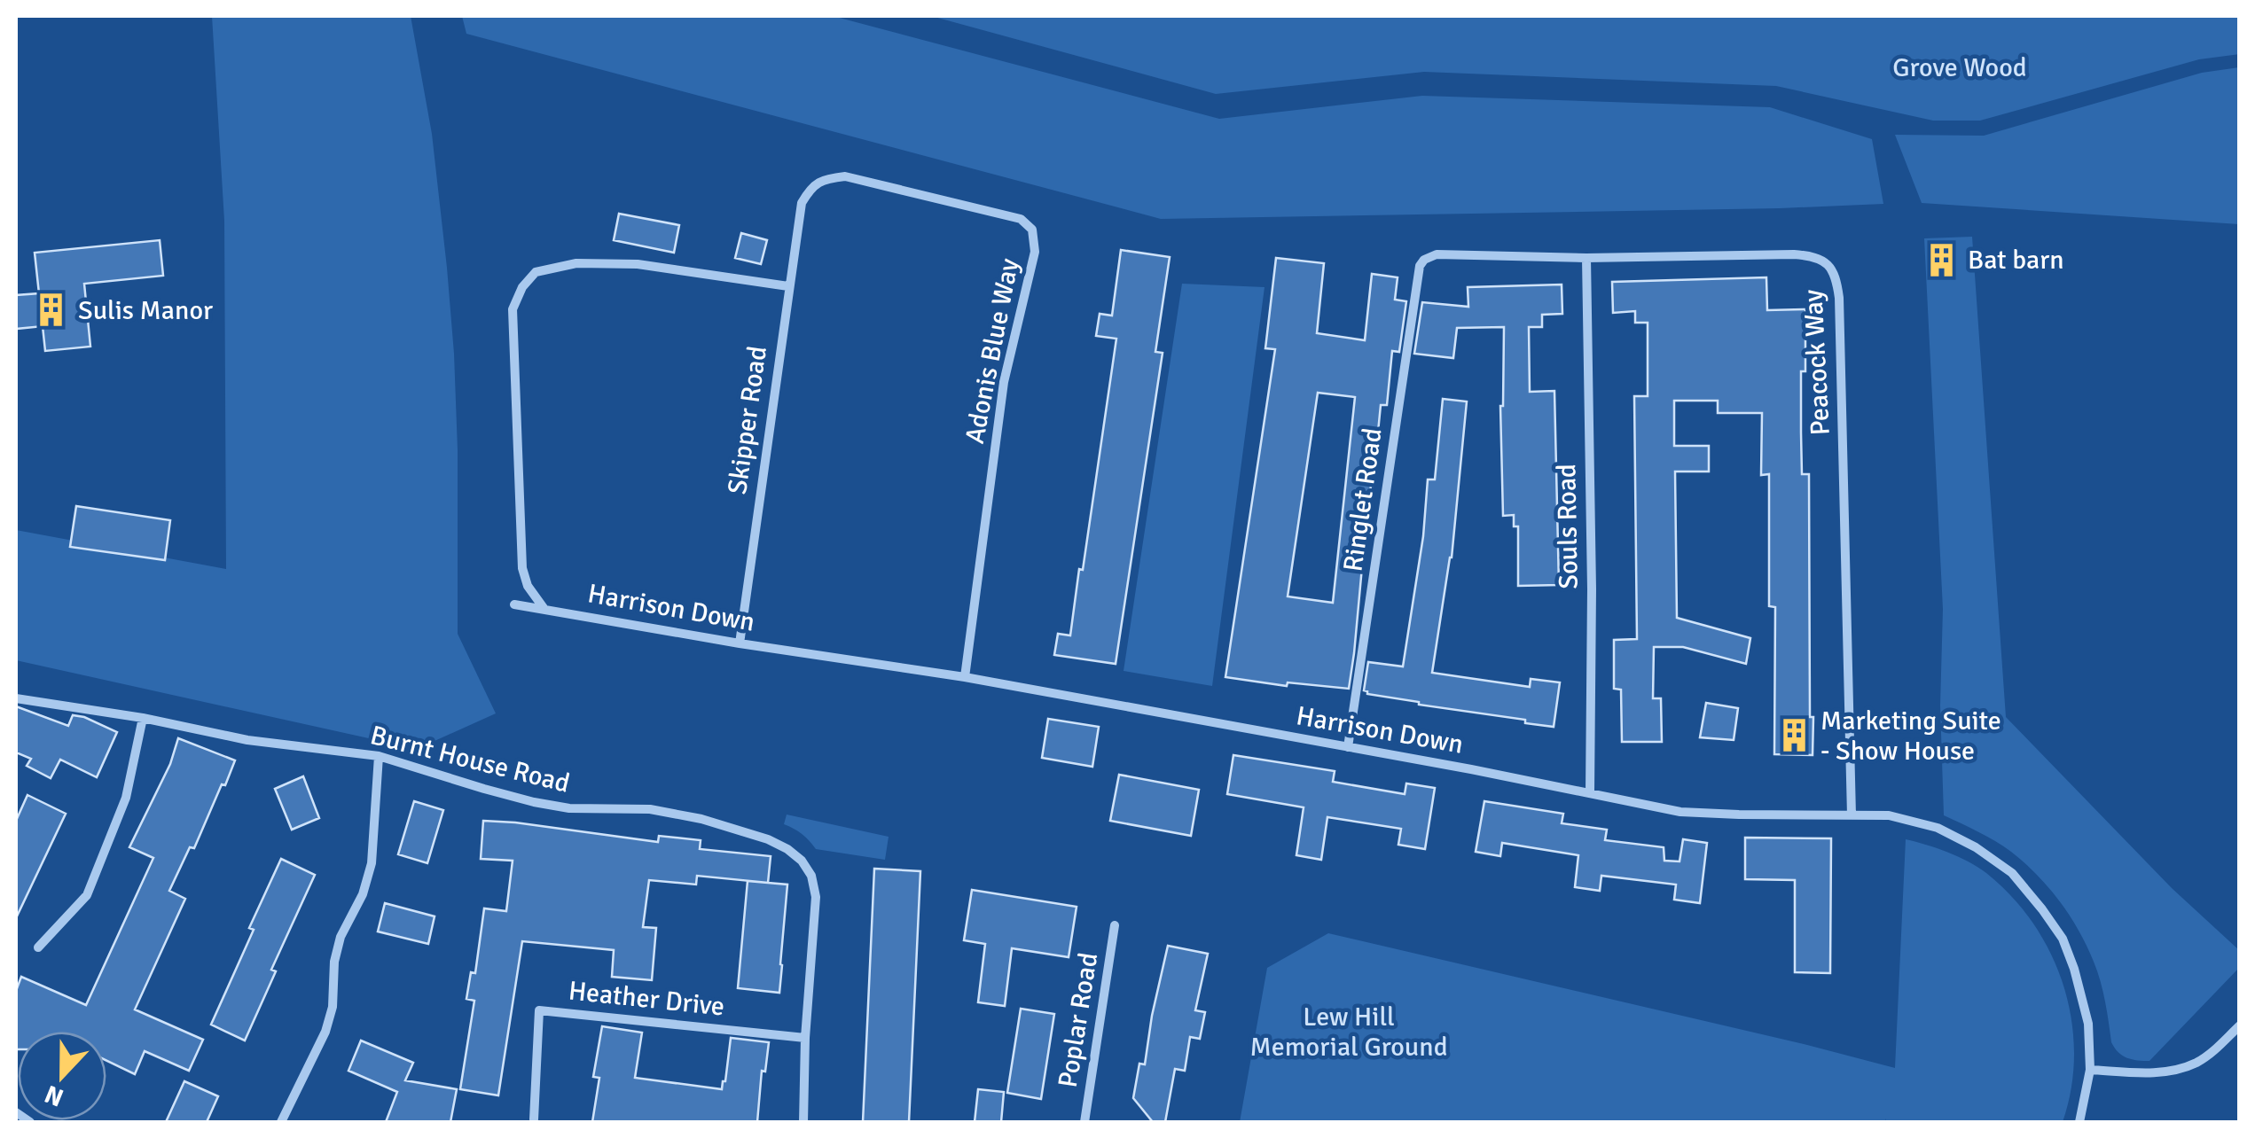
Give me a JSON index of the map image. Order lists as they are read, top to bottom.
{
  "streets": {
    "street": [
      "Adonis Blue Way",
      "Peacock Way",
      "Skipper Road",
      "Ringlet Road",
      "Souls Road",
      "Harrison Down",
      "Burnt House Road",
      "Heather Drive",
      "Poplar Road"
    ]
  },
  "crossings": [
    ["Adonis Blue Way", "Skipper Road"],
    ["Adonis Blue Way", "Harrison Down"],
    ["Peacock Way", "Ringlet Road"],
    ["Peacock Way", "Souls Road"],
    ["Peacock Way", "Harrison Down"],
    ["Skipper Road", "Harrison Down"],
    ["Ringlet Road", "Harrison Down"],
    ["Souls Road", "Harrison Down"],
    ["Burnt House Road", "Heather Drive"]
  ],
  "parks": ["Grove Wood", "Lew Hill Memorial Ground"],
  "places": {
    "building": ["Bat barn", "Sulis Manor", "Marketing Suite - Show House"]
  },
  "north": "bottom"
}
